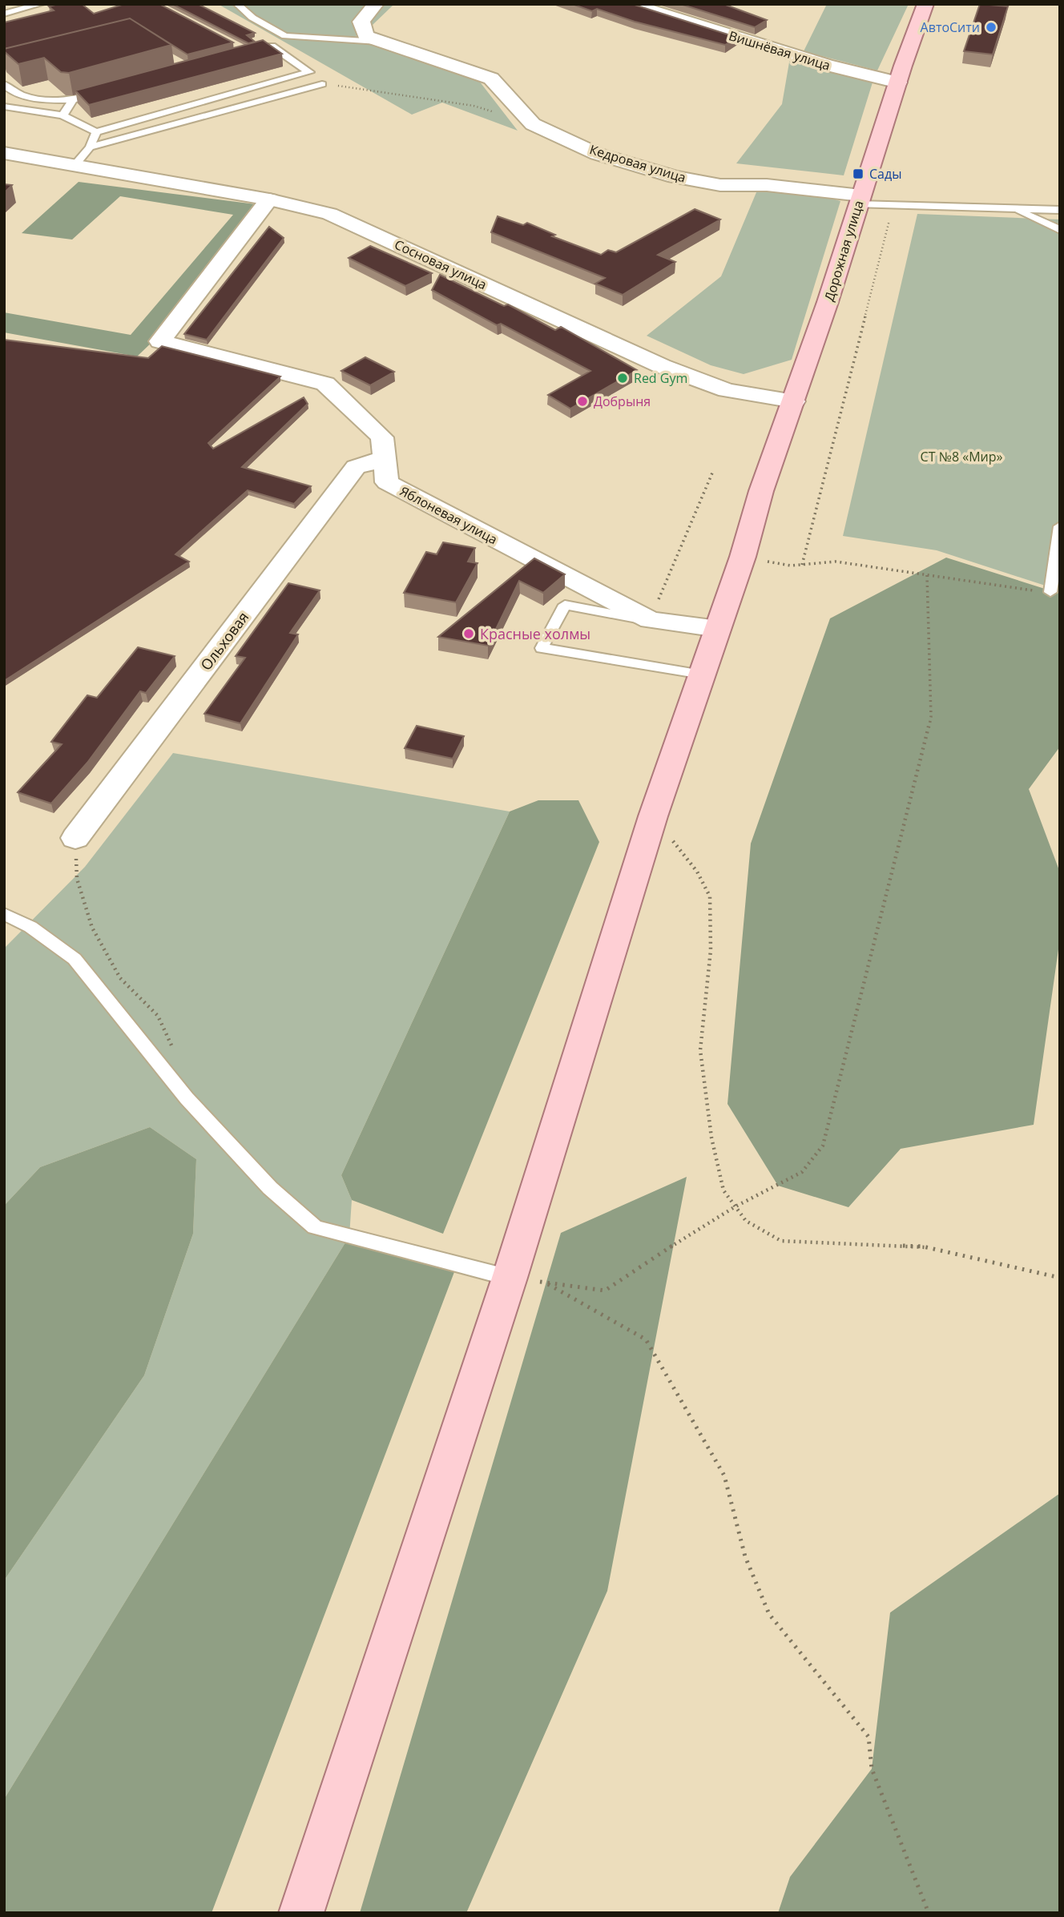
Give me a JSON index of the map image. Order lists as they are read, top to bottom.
{
  "streets": {
    "main road": ["Дорожная улица"],
    "street": [
      "Вишнёвая улица",
      "Кедровая улица",
      "Сосновая улица",
      "Яблоневая улица",
      "Ольховая"
    ]
  },
  "crossings": [
    ["Вишнёвая улица", "Дорожная улица"],
    ["Кедровая улица", "Дорожная улица"],
    ["Дорожная улица", "Сосновая улица"],
    ["Дорожная улица", "Яблоневая улица"],
    ["Сосновая улица", "Яблоневая улица"],
    ["Яблоневая улица", "Ольховая"]
  ],
  "parks": ["СТ №8 «Мир»"],
  "places": {
    "other": [
      "АвтоСити",
      "Red Gym",
      "Добрыня",
      "Красные холмы"
    ],
    "transit": ["Сады"]
  }
}
